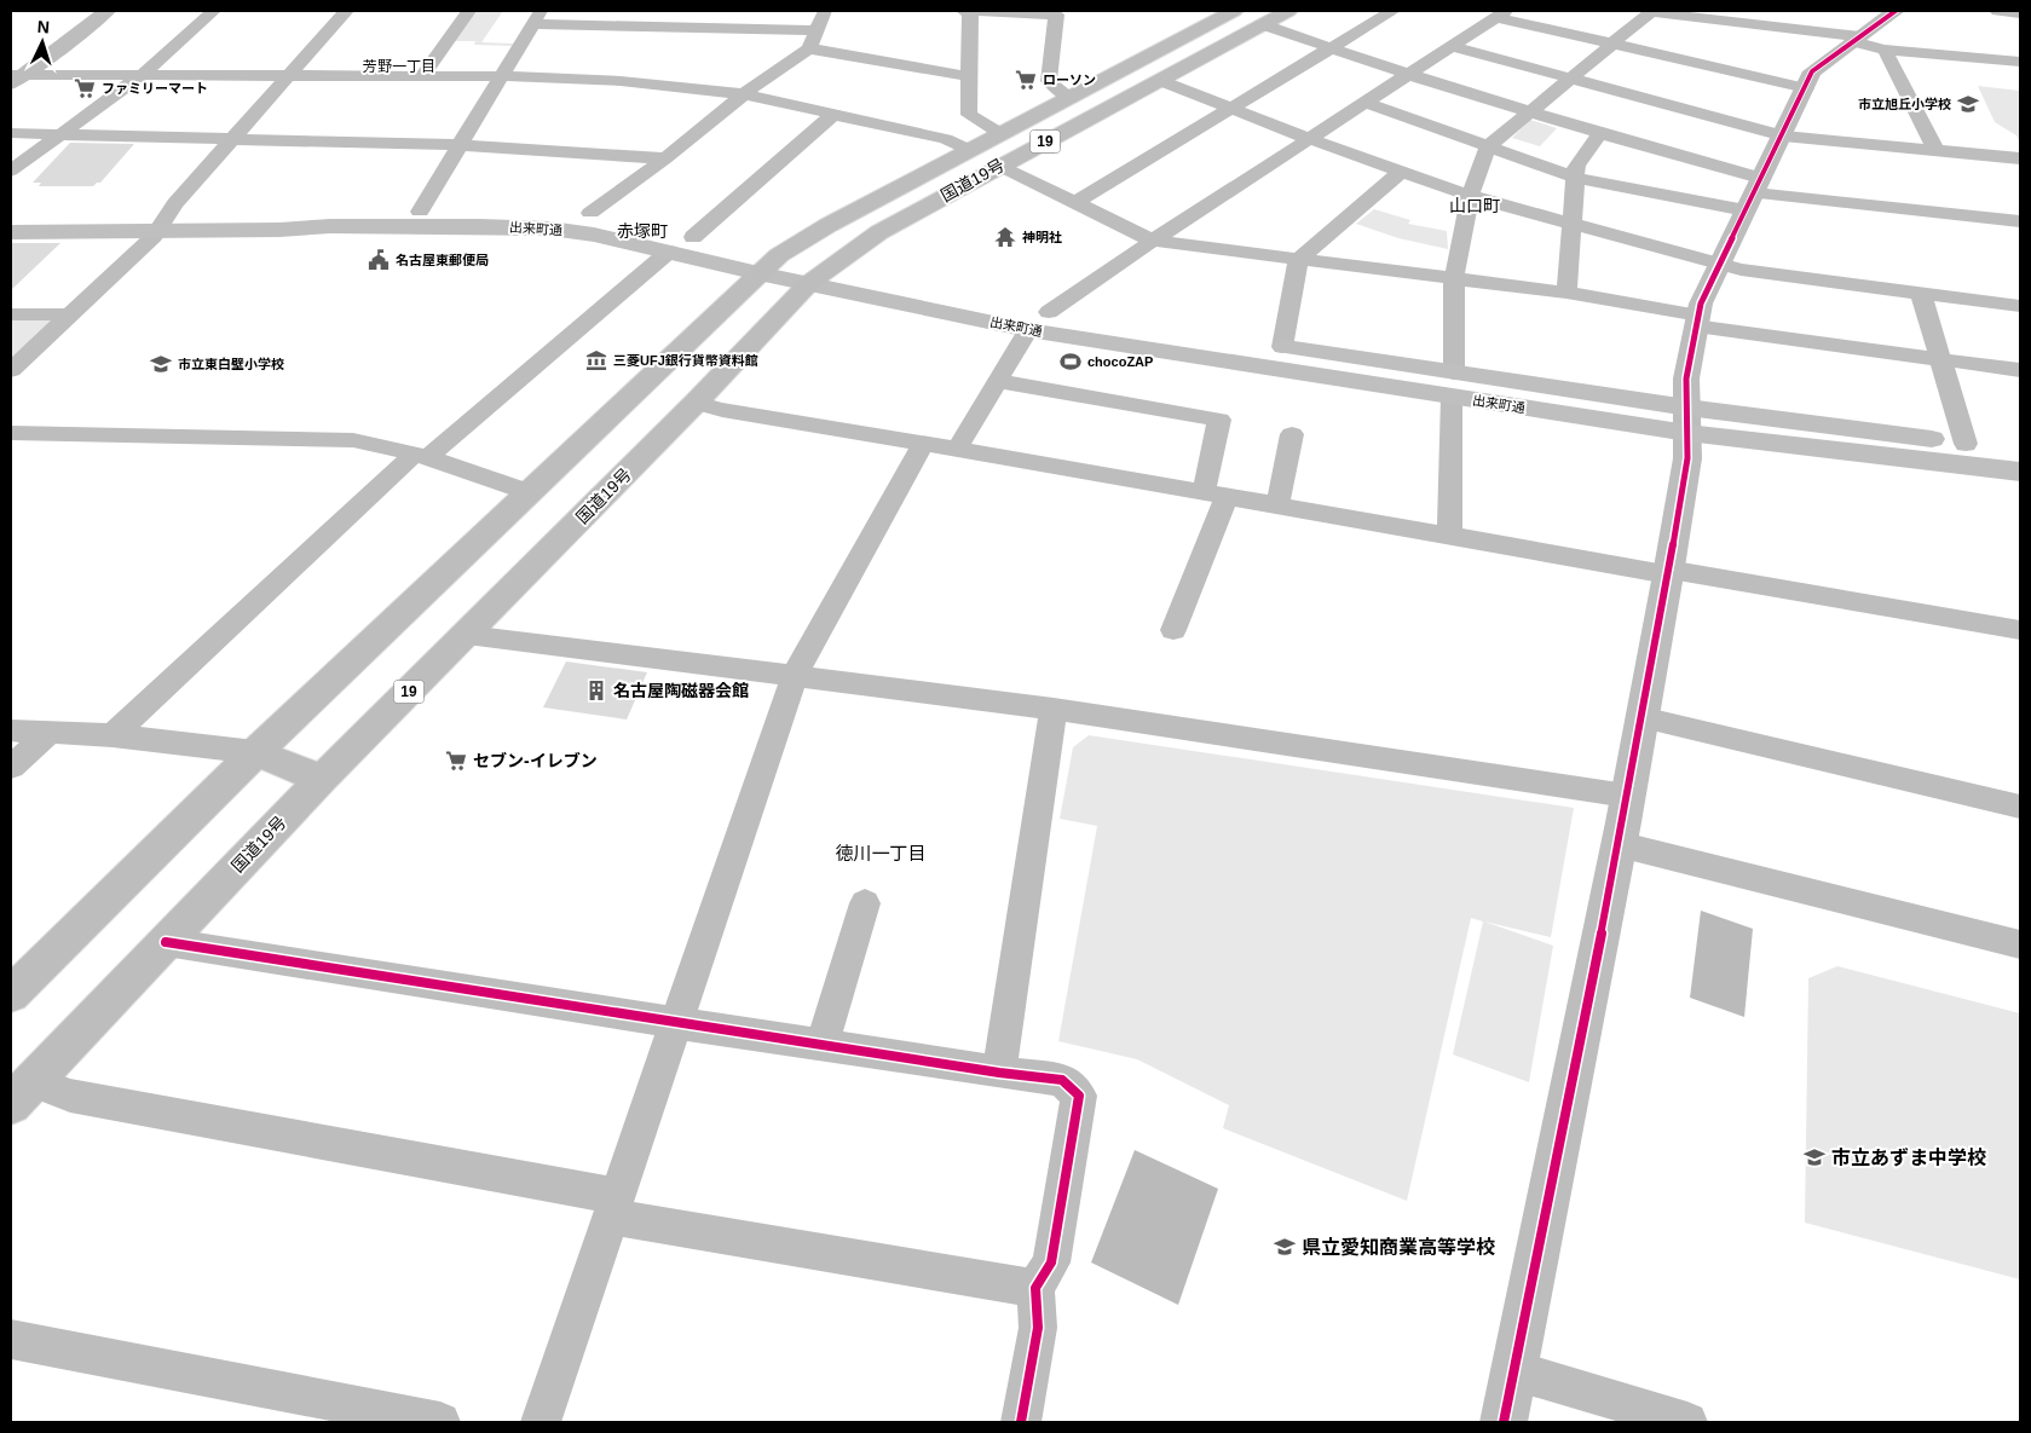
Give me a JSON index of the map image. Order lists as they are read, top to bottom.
{
  "streets": {
    "main road": ["19", "国道19号", "出来町通"]
  },
  "crossings": [
    ["国道19号", "出来町通"]
  ],
  "districts": [
    "芳野一丁目",
    "山口町",
    "赤塚町",
    "徳川一丁目"
  ],
  "places": {
    "supermarket": ["ローソン", "ファミリーマート", "セブン-イレブン"],
    "school or university": [
      "市立旭丘小学校",
      "市立東白壁小学校",
      "市立あずま中学校",
      "県立愛知商業高等学校"
    ],
    "temple": ["神明社"],
    "public building": ["名古屋東郵便局"],
    "museum": ["三菱UFJ銀行貨幣資料館"],
    "sports": ["chocoZAP"],
    "building": ["名古屋陶磁器会館"]
  },
  "north": "top"
}
